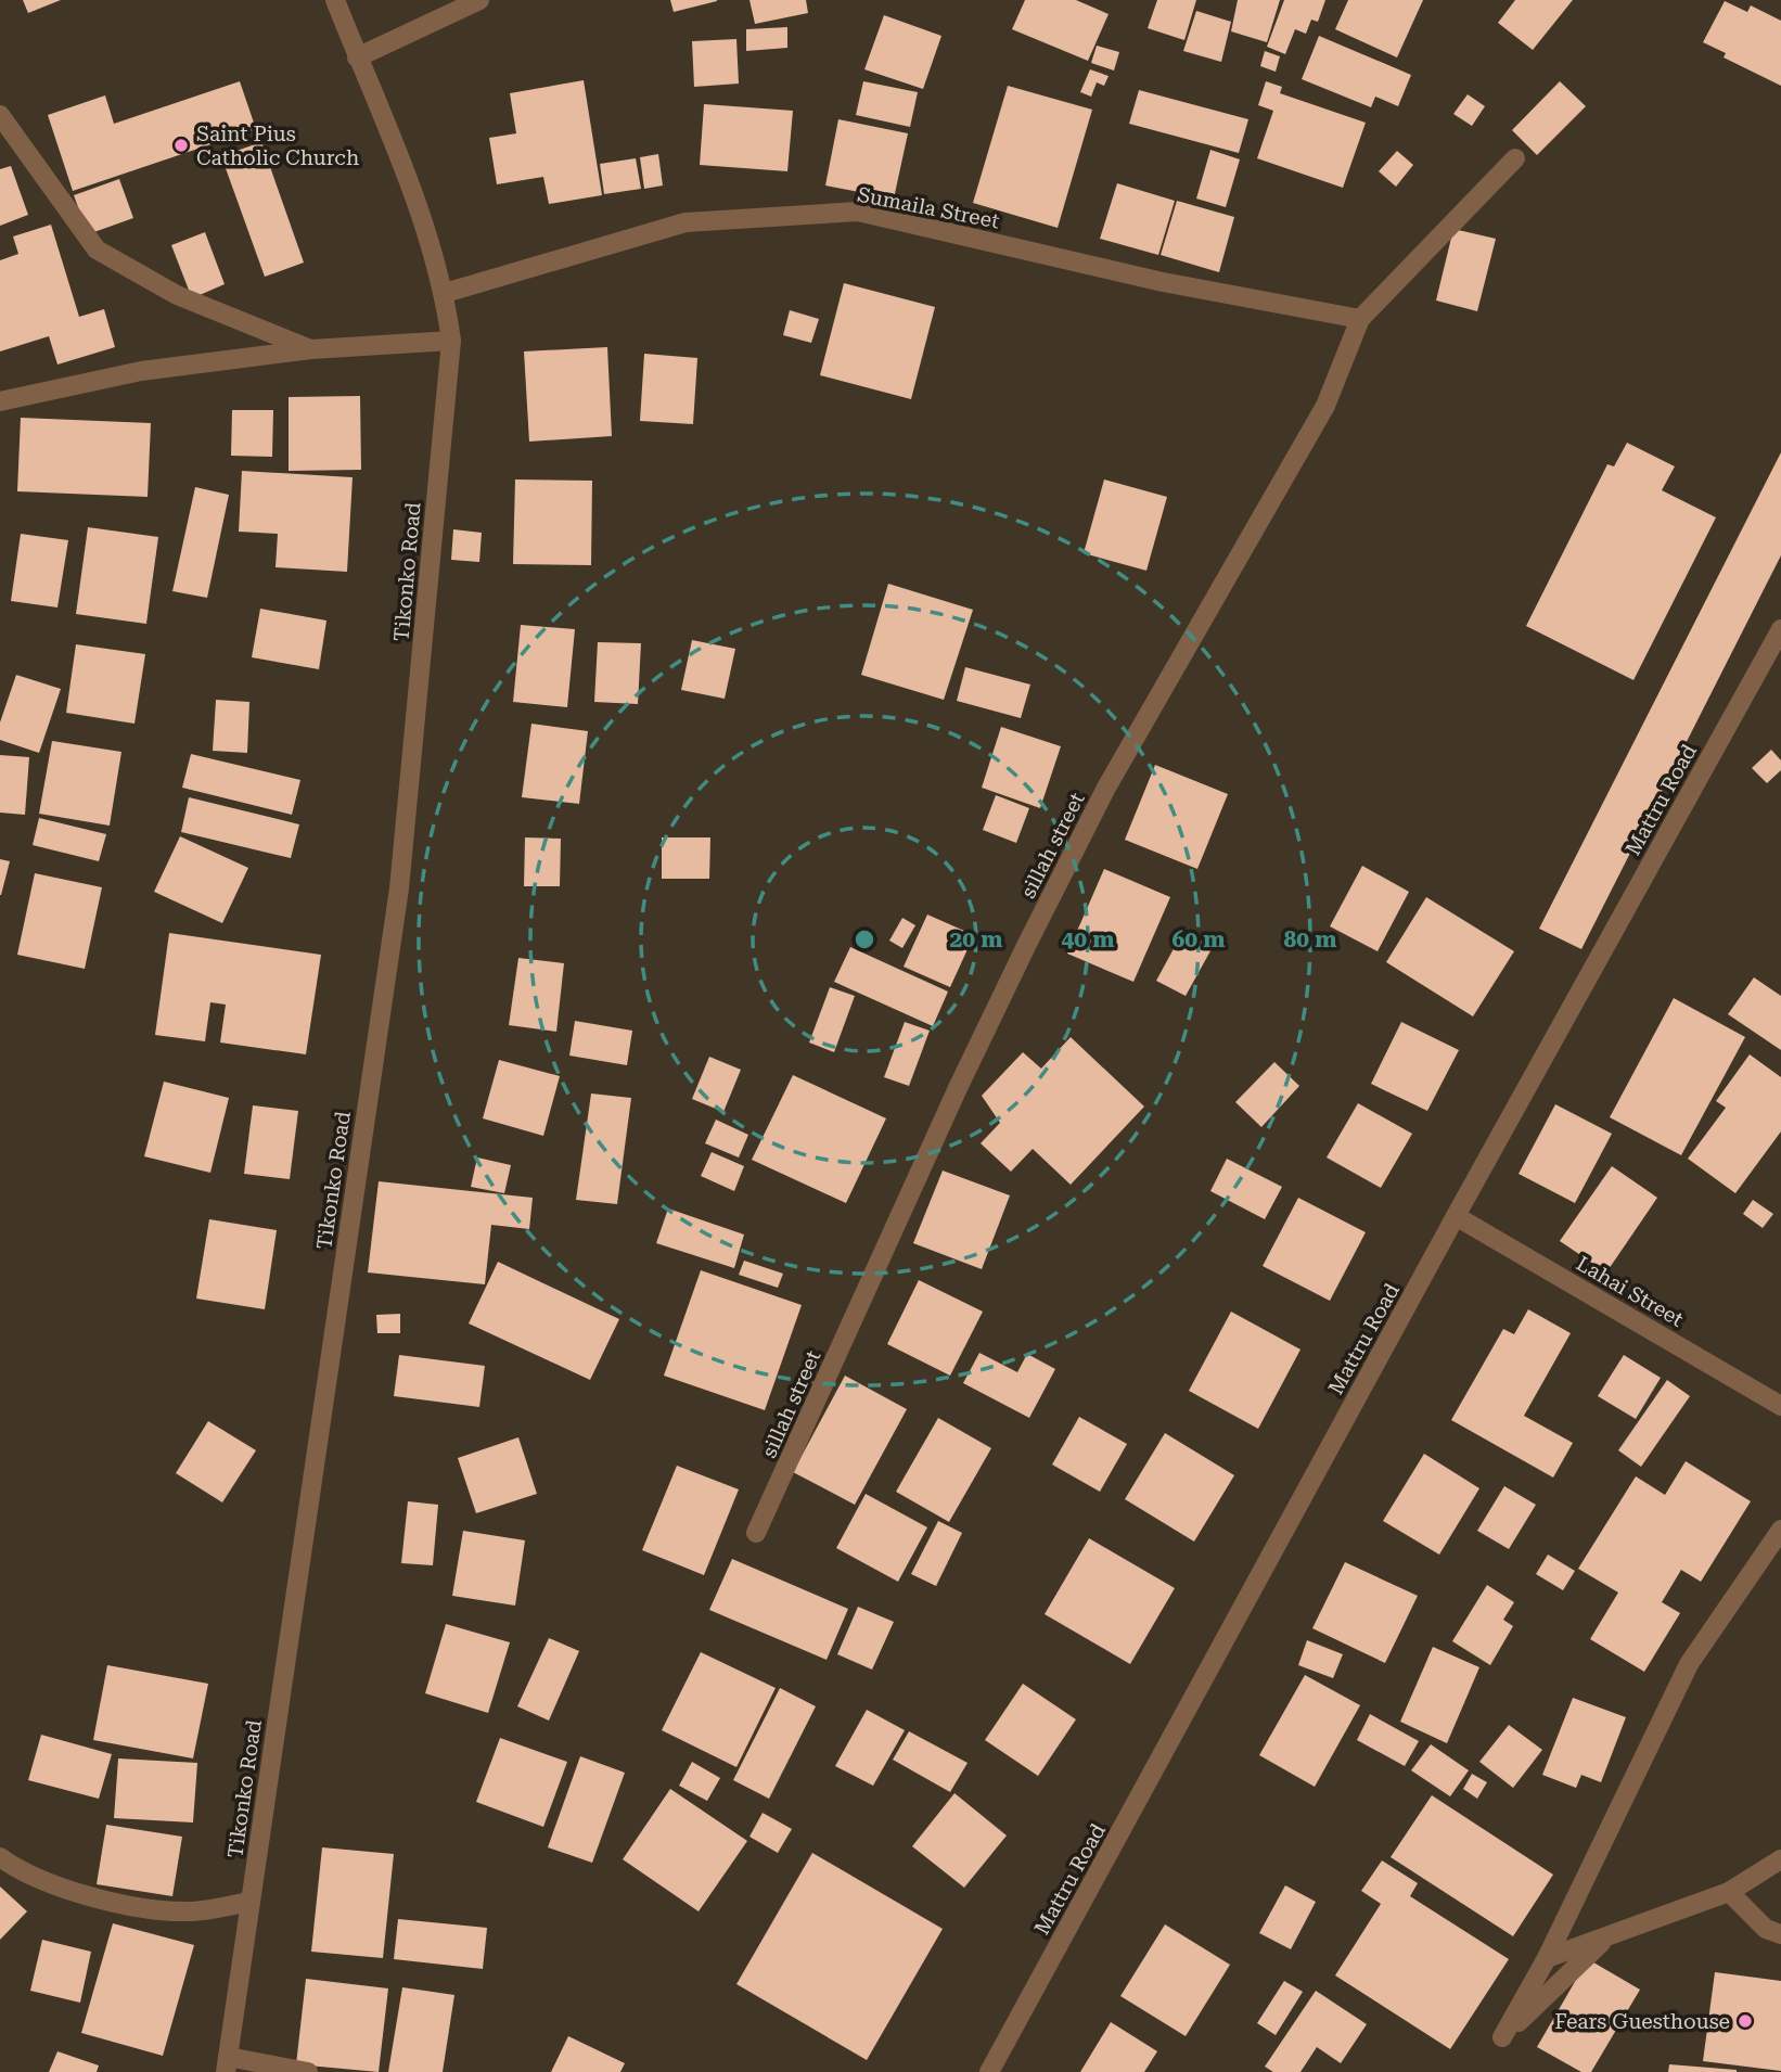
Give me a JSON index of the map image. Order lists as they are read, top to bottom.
{
  "streets": {
    "street": [
      "Sumaila Street",
      "Tikonko Road",
      "Mattru Road",
      "sillah street",
      "Lahai Street"
    ]
  },
  "crossings": [
    ["Sumaila Street", "Tikonko Road"],
    ["Sumaila Street", "sillah street"],
    ["Mattru Road", "Lahai Street"]
  ],
  "places": ["Saint Pius Catholic Church", "Fears Guesthouse"],
  "rings": [
    "20 m",
    "40 m",
    "60 m",
    "80 m"
  ]
}
